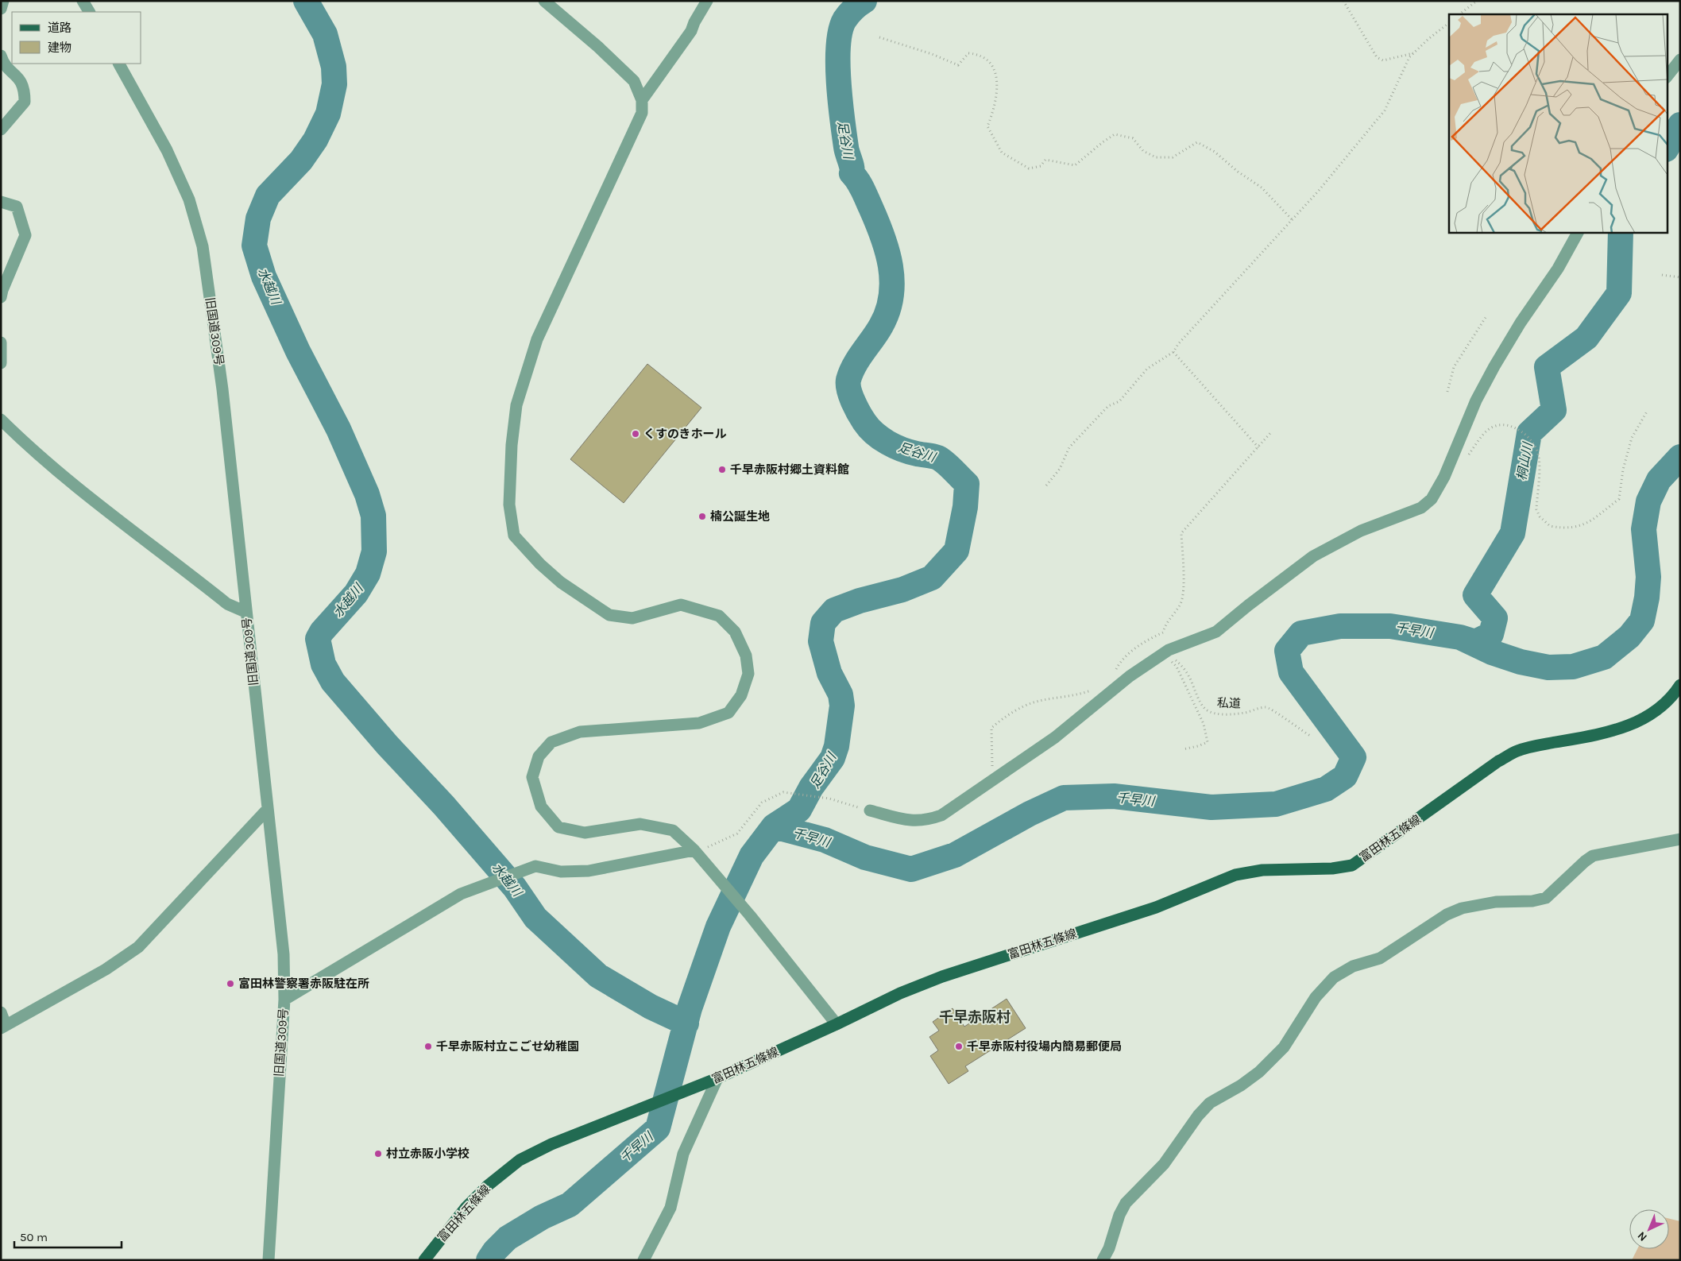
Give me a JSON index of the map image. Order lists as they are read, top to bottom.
{
  "streets": {
    "main road": ["富田林五條線"],
    "street": ["旧国道309号"],
    "path": ["私道"]
  },
  "districts": ["千早赤阪村"],
  "water": [
    "足谷川",
    "水越川",
    "桐山川",
    "千早川"
  ],
  "places": [
    "くすのきホール",
    "千早赤阪村郷土資料館",
    "楠公誕生地",
    "富田林警察署赤阪駐在所",
    "千早赤阪村立こごせ幼稚園",
    "千早赤阪村役場内簡易郵便局",
    "村立赤阪小学校"
  ],
  "legend": ["道路", "建物"],
  "scale_bar": "50 m",
  "north": "bottom left"
}
